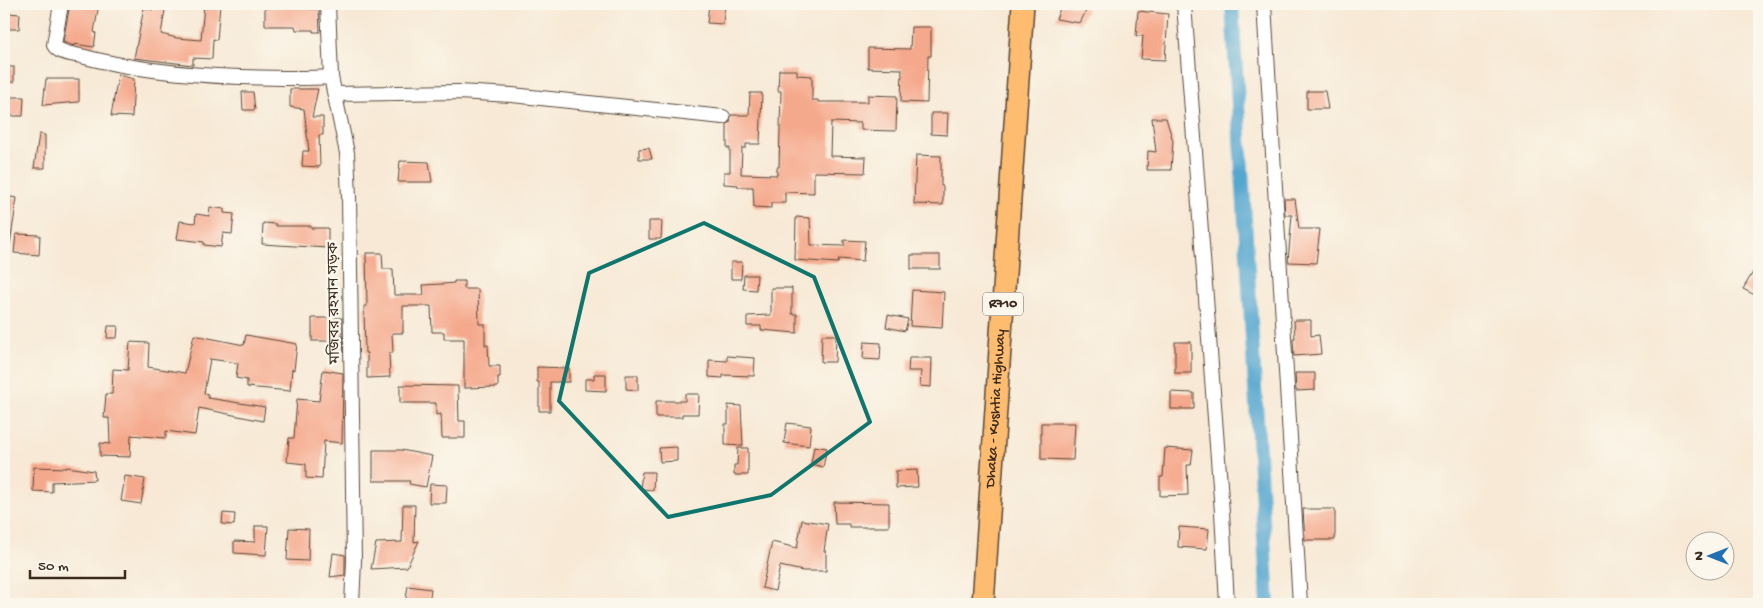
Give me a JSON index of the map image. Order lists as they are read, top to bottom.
{
  "streets": {
    "main road": ["R710", "Dhaka - Kushtia Highway"],
    "street": ["মজিবর রহমান সড়ক"]
  },
  "scale_bar": "50 m",
  "north": "left"
}
